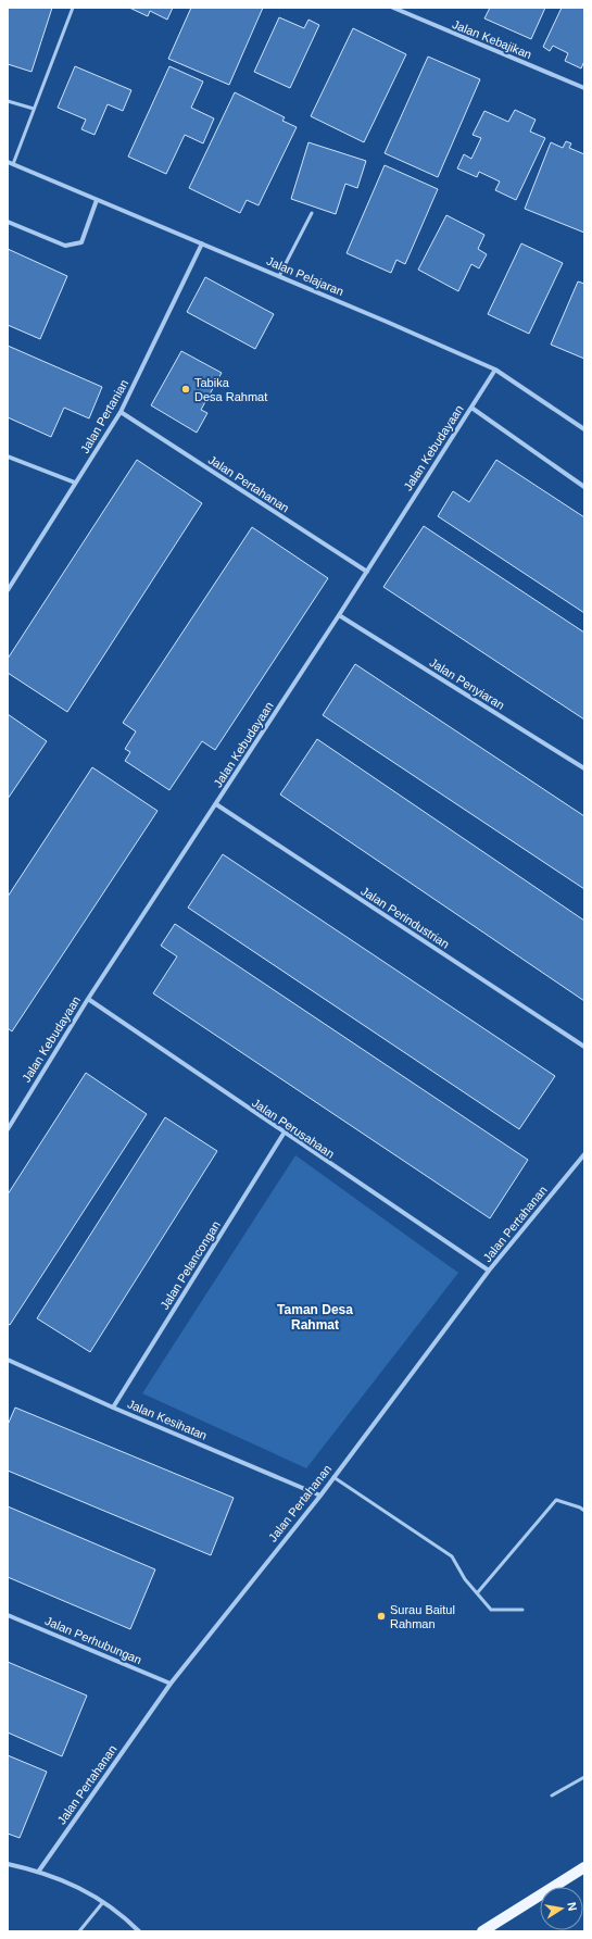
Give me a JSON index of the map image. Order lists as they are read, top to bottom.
{
  "streets": {
    "street": [
      "Jalan Kebajikan",
      "Jalan Pelajaran",
      "Jalan Pertanian",
      "Jalan Kebudayaan",
      "Jalan Pertahanan",
      "Jalan Penyiaran",
      "Jalan Perindustrian",
      "Jalan Perusahaan",
      "Jalan Pelancongan",
      "Jalan Kesihatan",
      "Jalan Perhubungan"
    ]
  },
  "crossings": [
    ["Jalan Pelajaran", "Jalan Pertanian"],
    ["Jalan Pelajaran", "Jalan Kebudayaan"],
    ["Jalan Pertanian", "Jalan Pertahanan"],
    ["Jalan Kebudayaan", "Jalan Pertahanan"],
    ["Jalan Kebudayaan", "Jalan Penyiaran"],
    ["Jalan Kebudayaan", "Jalan Perindustrian"],
    ["Jalan Kebudayaan", "Jalan Perusahaan"],
    ["Jalan Pertahanan", "Jalan Perusahaan"],
    ["Jalan Pertahanan", "Jalan Kesihatan"],
    ["Jalan Pertahanan", "Jalan Perhubungan"],
    ["Jalan Perusahaan", "Jalan Pelancongan"],
    ["Jalan Pelancongan", "Jalan Kesihatan"]
  ],
  "districts": ["Taman Desa Rahmat"],
  "places": ["Tabika Desa Rahmat", "Surau Baitul Rahman"],
  "north": "right"
}
